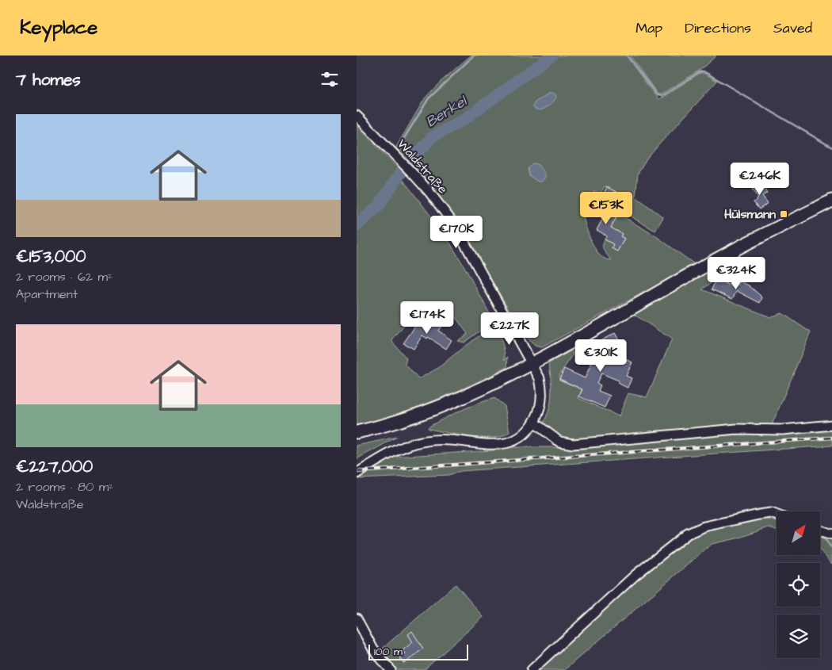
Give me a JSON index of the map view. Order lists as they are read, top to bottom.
{
  "streets": {
    "street": ["Waldstraße"]
  },
  "water": ["Berkel"],
  "places": {
    "transit": ["Hülsmann"]
  },
  "scale_bar": "100 m",
  "north": "top right",
  "page": {
    "header": "Keyplace",
    "nav": ["Map", "Directions", "Saved"],
    "heading": "7 homes",
    "list": [
      {
        "name": "€153,000",
        "note": "2 rooms · 62 m² · Apartment"
      },
      {
        "name": "€227,000",
        "note": "2 rooms · 80 m² · Waldstraße"
      }
    ],
    "price": [
      "€246K",
      "€153K",
      "€170K",
      "€324K",
      "€174K",
      "€227K",
      "€301K"
    ],
    "scale": "100 m"
  }
}
